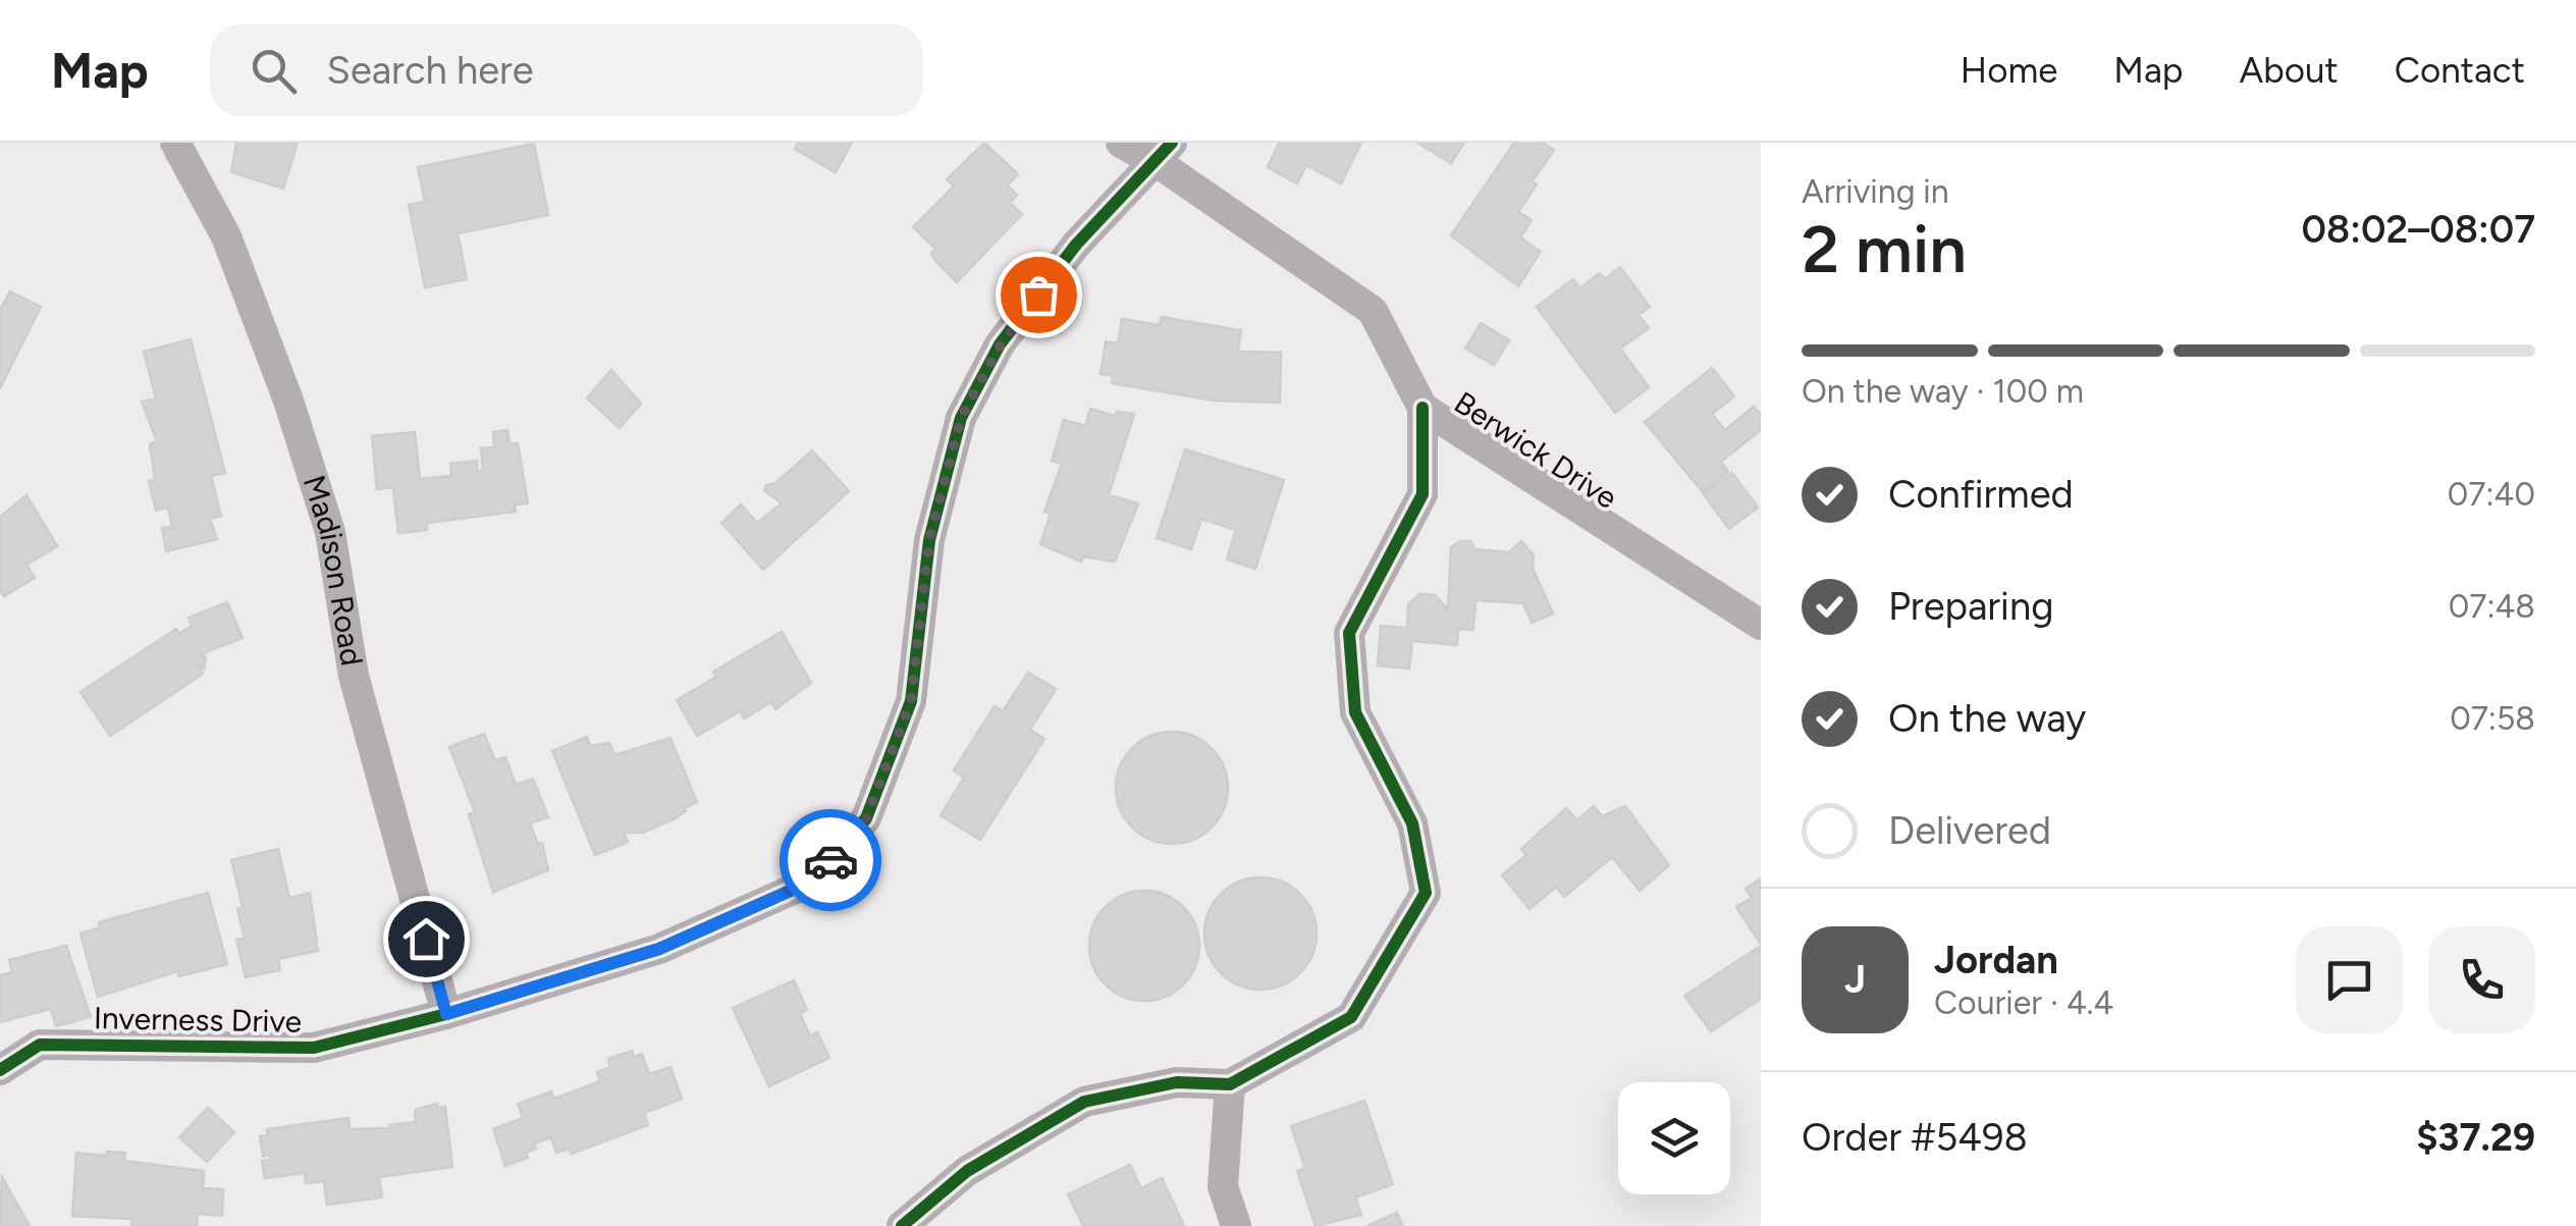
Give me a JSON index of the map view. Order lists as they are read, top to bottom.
{
  "streets": {
    "street": ["Berwick Drive", "Madison Road", "Inverness Drive"]
  },
  "crossings": [
    ["Berwick Drive", "Inverness Drive"],
    ["Madison Road", "Inverness Drive"]
  ],
  "page": {
    "header": "Map",
    "search": "Search here",
    "nav": [
      "Home",
      "Map",
      "About",
      "Contact"
    ],
    "heading": ["2 min", "Arriving in", "08:02–08:07"],
    "panel": [
      "Jordan",
      "Courier · 4.4",
      "Order #5498",
      "$37.29"
    ],
    "bar": "On the way · 100 m",
    "list": [
      ["Confirmed", "07:40"],
      ["Preparing", "07:48"],
      ["On the way", "07:58"],
      "Delivered"
    ],
    "round": "J"
  }
}
